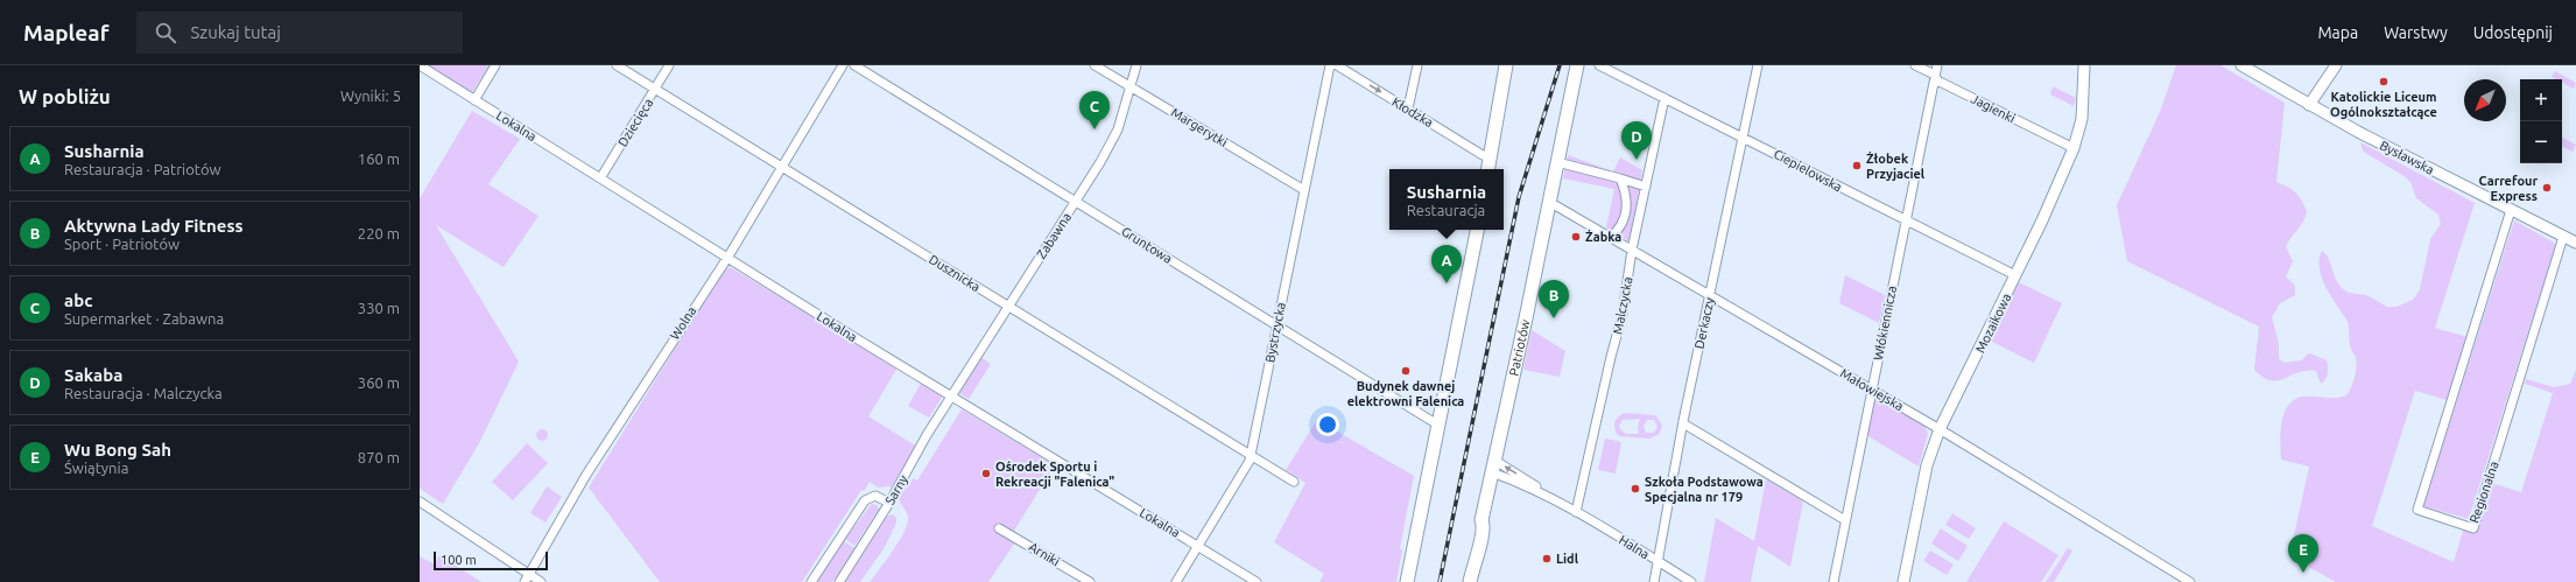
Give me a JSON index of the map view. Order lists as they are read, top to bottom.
{
  "streets": {
    "main road": ["Patriotów"],
    "street": [
      "Jagienki",
      "Kłodzka",
      "Dziecięca",
      "Lokalna",
      "Margerytki",
      "Bysławska",
      "Ciepielowska",
      "Zabawna",
      "Gruntowa",
      "Dusznicka",
      "Malczycka",
      "Wolna",
      "Derkaczy",
      "Włókiennicza",
      "Mozaikowa",
      "Bystrzycka",
      "Małowiejska",
      "Sarny",
      "Regionalna",
      "Halna",
      "Arniki"
    ]
  },
  "crossings": [
    ["Jagienki", "Włókiennicza"],
    ["Jagienki", "Mozaikowa"],
    ["Dziecięca", "Lokalna"],
    ["Dziecięca", "Dusznicka"],
    ["Lokalna", "Zabawna"],
    ["Lokalna", "Wolna"],
    ["Lokalna", "Bystrzycka"],
    ["Lokalna", "Sarny"],
    ["Margerytki", "Zabawna"],
    ["Margerytki", "Bystrzycka"],
    ["Bysławska", "Regionalna"],
    ["Ciepielowska", "Malczycka"],
    ["Ciepielowska", "Derkaczy"],
    ["Ciepielowska", "Włókiennicza"],
    ["Ciepielowska", "Mozaikowa"],
    ["Zabawna", "Gruntowa"],
    ["Zabawna", "Dusznicka"],
    ["Zabawna", "Sarny"],
    ["Gruntowa", "Bystrzycka"],
    ["Dusznicka", "Wolna"],
    ["Dusznicka", "Bystrzycka"],
    ["Malczycka", "Małowiejska"],
    ["Malczycka", "Halna"],
    ["Derkaczy", "Małowiejska"],
    ["Derkaczy", "Halna"],
    ["Włókiennicza", "Małowiejska"],
    ["Mozaikowa", "Małowiejska"],
    ["Patriotów", "Małowiejska"],
    ["Patriotów", "Halna"]
  ],
  "one_way": ["Kłodzka"],
  "places": [
    "Katolickie Liceum Ogólnokształcące",
    "Żłobek Przyjaciel",
    "Carrefour Express",
    "Żabka",
    "Budynek dawnej elektrowni Falenica",
    "Ośrodek Sportu i Rekreacji \"Falenica\"",
    "Szkoła Podstawowa Specjalna nr 179",
    "Lidl"
  ],
  "scale_bar": "100 m",
  "north": "bottom left",
  "page": {
    "header": "Mapleaf",
    "search": "Szukaj tutaj",
    "nav": ["Mapa", "Warstwy", "Udostępnij"],
    "heading": ["W pobliżu", "Wyniki: 5"],
    "map_buttons": ["+", "−"],
    "pins": [
      "C",
      "D",
      "A",
      "B",
      "E"
    ],
    "list": [
      {
        "mark": "A",
        "name": "Susharnia",
        "note": "Restauracja · Patriotów",
        "value": "160 m"
      },
      {
        "mark": "B",
        "name": "Aktywna Lady Fitness",
        "note": "Sport · Patriotów",
        "value": "220 m"
      },
      {
        "mark": "C",
        "name": "abc",
        "note": "Supermarket · Zabawna",
        "value": "330 m"
      },
      {
        "mark": "D",
        "name": "Sakaba",
        "note": "Restauracja · Malczycka",
        "value": "360 m"
      },
      {
        "mark": "E",
        "name": "Wu Bong Sah",
        "note": "Świątynia",
        "value": "870 m"
      }
    ],
    "popup": ["Susharnia", "Restauracja"],
    "scale": "100 m"
  }
}
